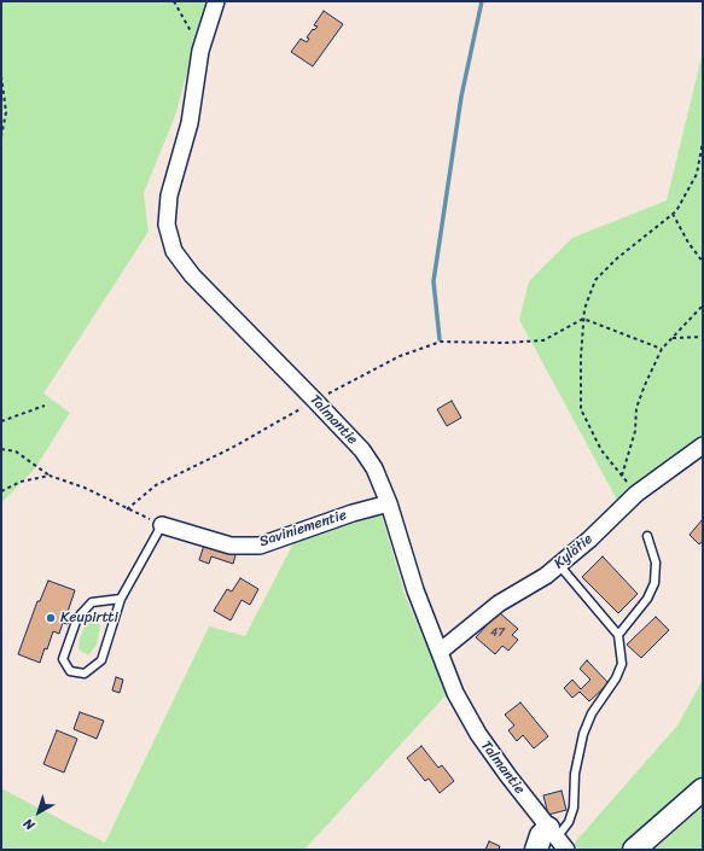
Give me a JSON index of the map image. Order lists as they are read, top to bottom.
{
  "streets": {
    "street": ["Talmantie", "Saviniementie", "Kylätie"]
  },
  "crossings": [
    ["Talmantie", "Saviniementie"],
    ["Talmantie", "Kylätie"]
  ],
  "places": ["Keupirtti"],
  "house_numbers": ["47"],
  "north": "bottom left"
}
